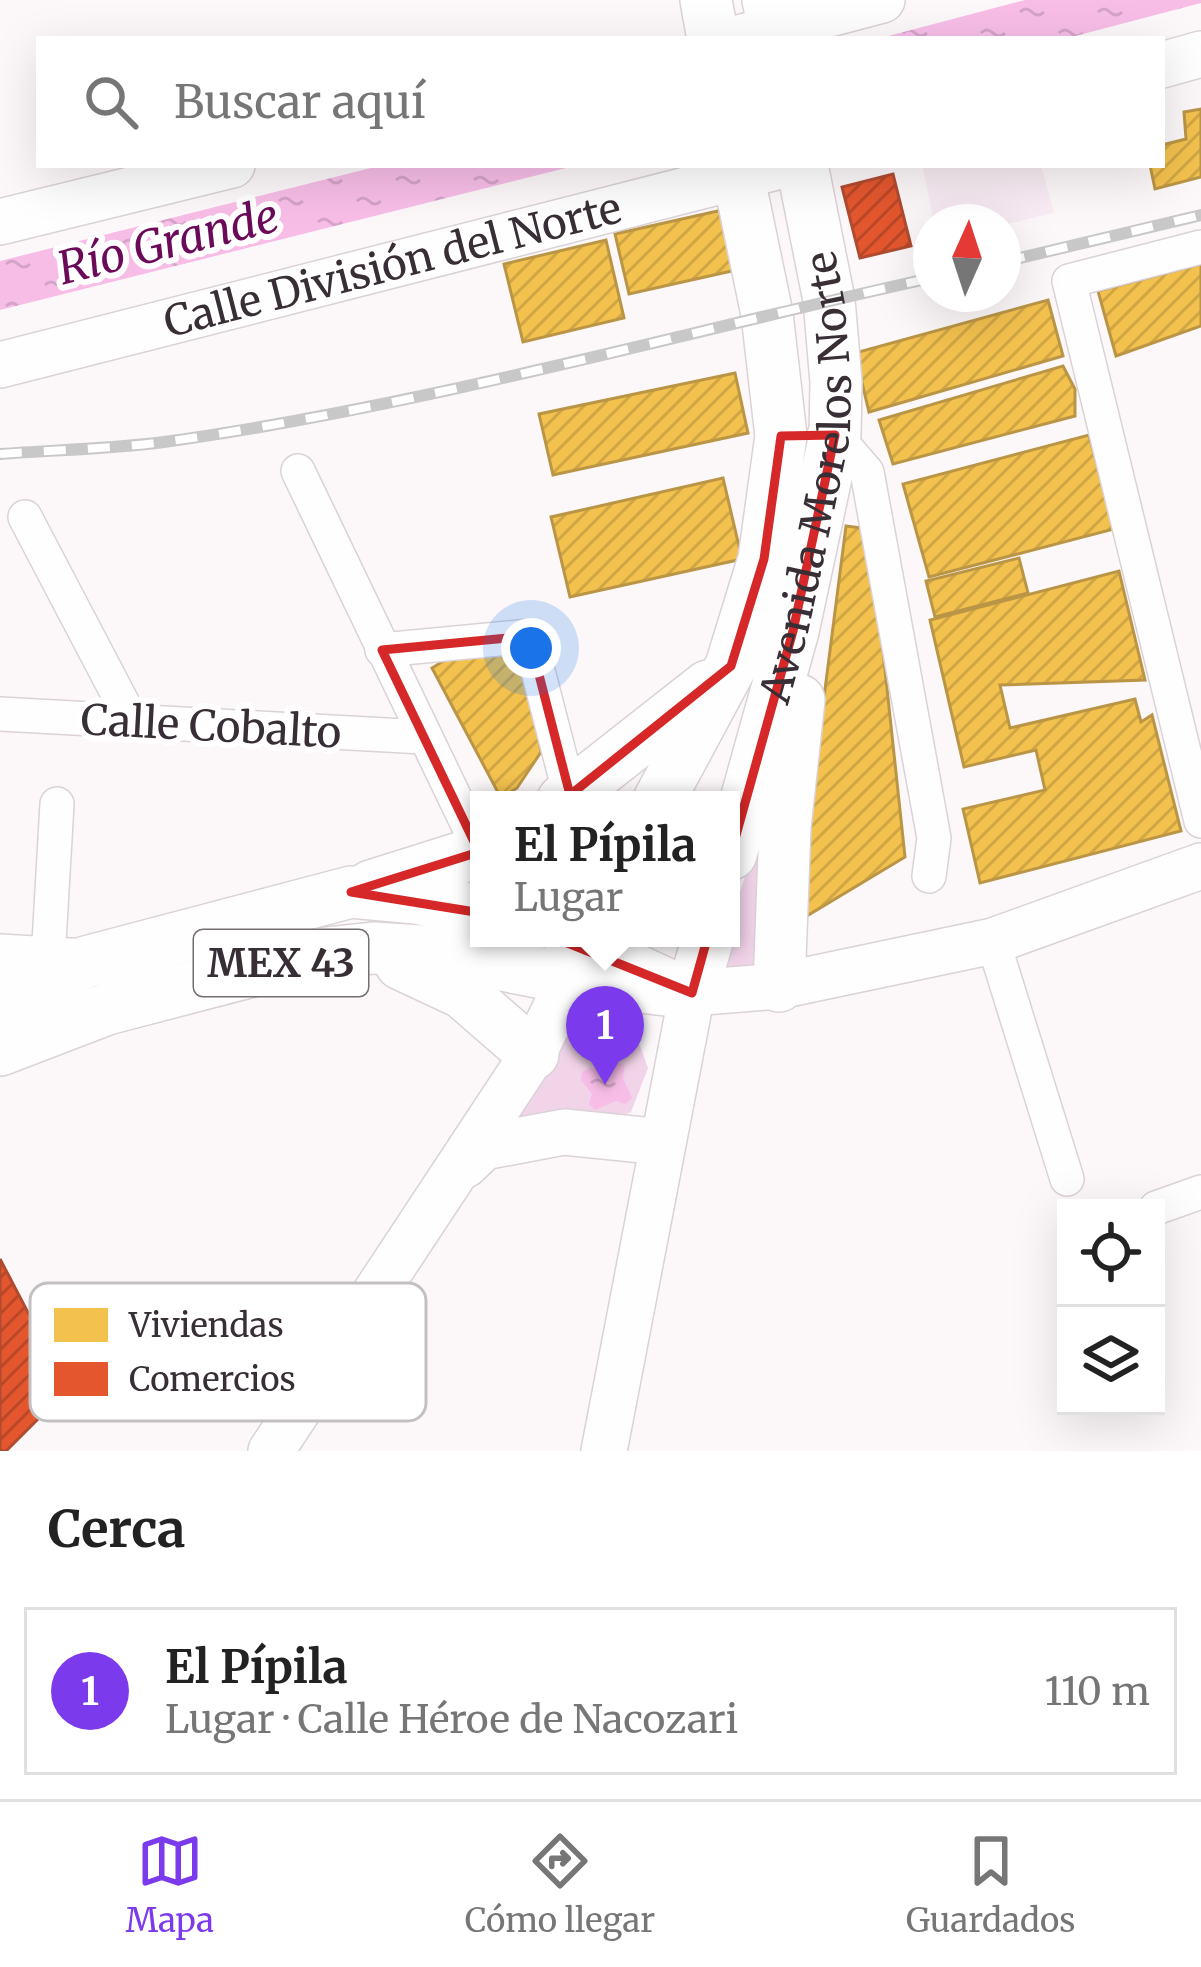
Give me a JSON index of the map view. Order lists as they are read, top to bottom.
{
  "streets": {
    "main road": ["Calle División del Norte", "Avenida Morelos Norte", "MEX 43"],
    "street": ["Calle Cobalto"]
  },
  "crossings": [
    ["Calle División del Norte", "Avenida Morelos Norte"]
  ],
  "water": ["Río Grande"],
  "legend": ["Viviendas", "Comercios"],
  "north": "top",
  "page": {
    "search": "Buscar aquí",
    "popup": ["El Pípila", "Lugar"],
    "pins": "1",
    "heading": "Cerca",
    "list": [
      {
        "mark": "1",
        "name": "El Pípila",
        "note": "Lugar · Calle Héroe de Nacozari",
        "value": "110 m"
      }
    ],
    "nav": ["Mapa", "Cómo llegar", "Guardados"]
  }
}
